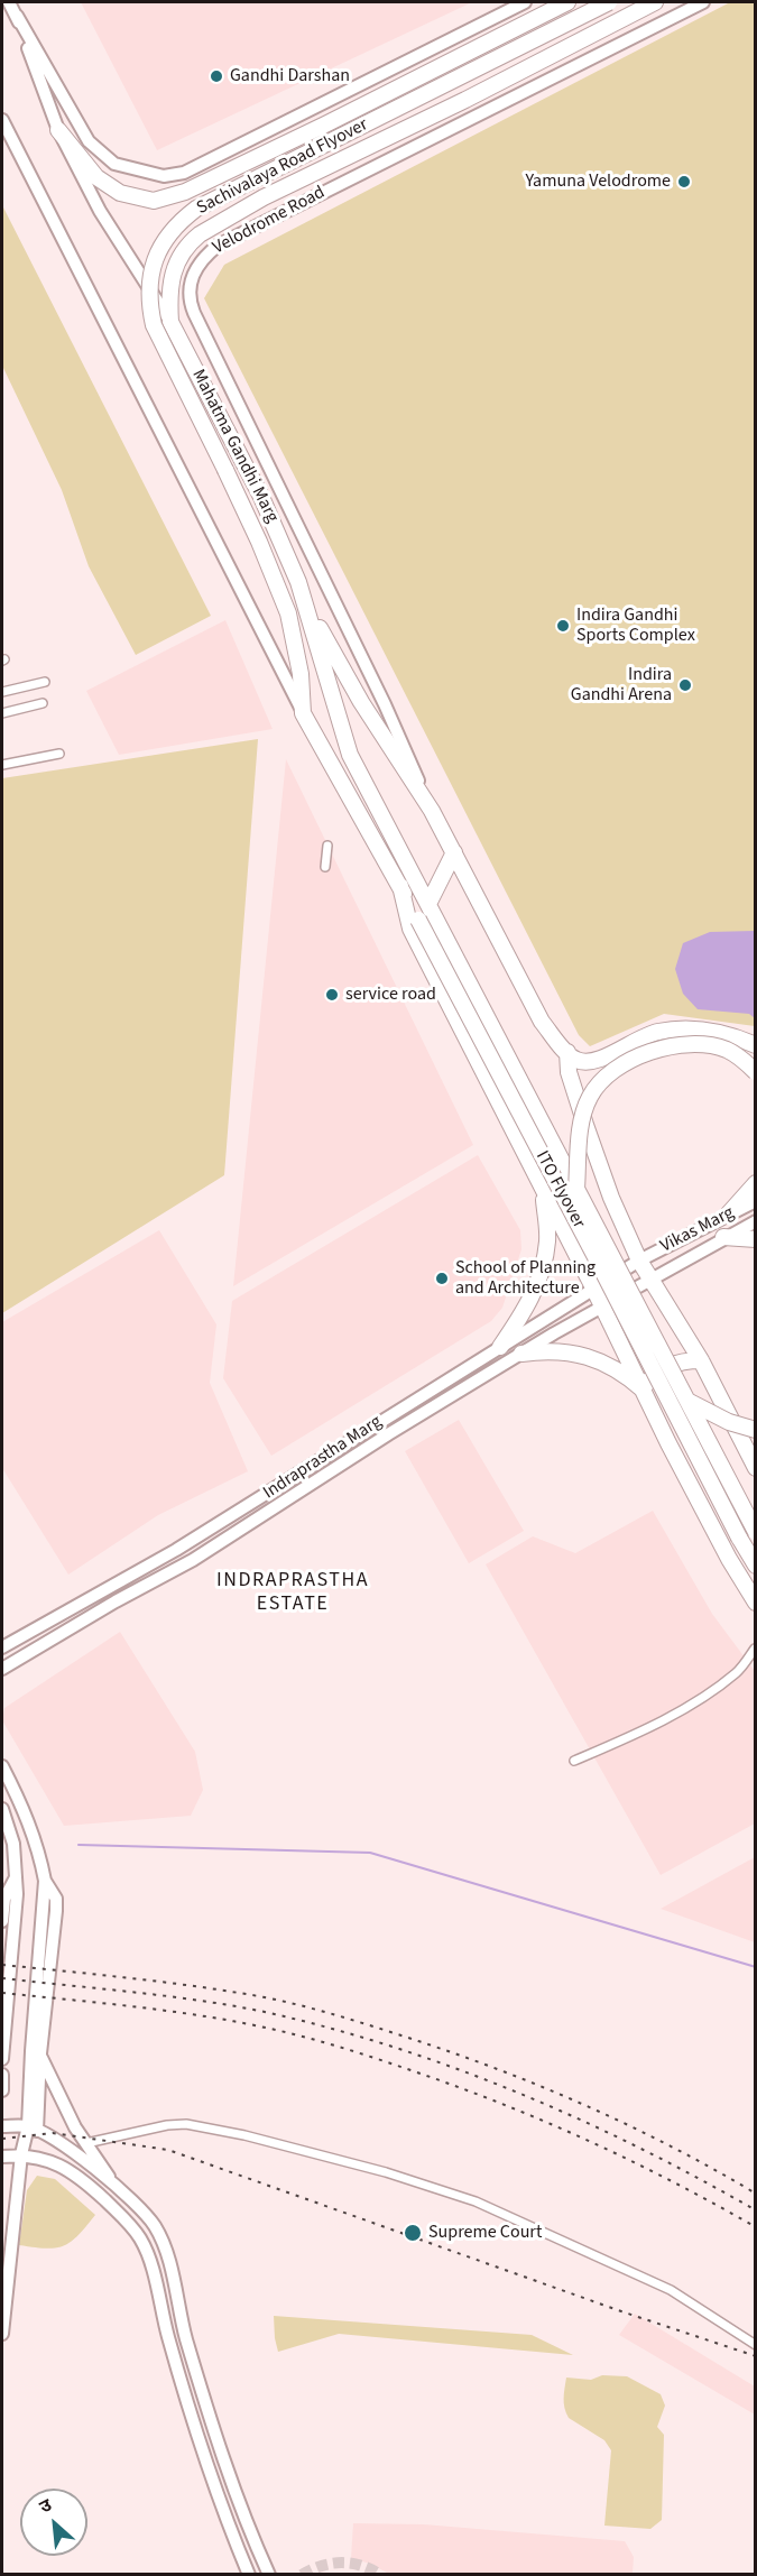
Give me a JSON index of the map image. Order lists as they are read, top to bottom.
{
  "streets": {
    "highway": ["Sachivalaya Road Flyover", "Mahatma Gandhi Marg", "ITO Flyover"],
    "main road": ["Velodrome Road", "Vikas Marg", "Indraprastha Marg"]
  },
  "crossings": [
    ["Sachivalaya Road Flyover", "Mahatma Gandhi Marg"],
    ["Mahatma Gandhi Marg", "ITO Flyover"],
    ["Vikas Marg", "Indraprastha Marg"]
  ],
  "districts": ["INDRAPRASTHA ESTATE"],
  "places": [
    "Gandhi Darshan",
    "Yamuna Velodrome",
    "Indira Gandhi Sports Complex",
    "Indira Gandhi Arena",
    "service road",
    "School of Planning and Architecture",
    "Supreme Court"
  ],
  "north": "top left"
}
